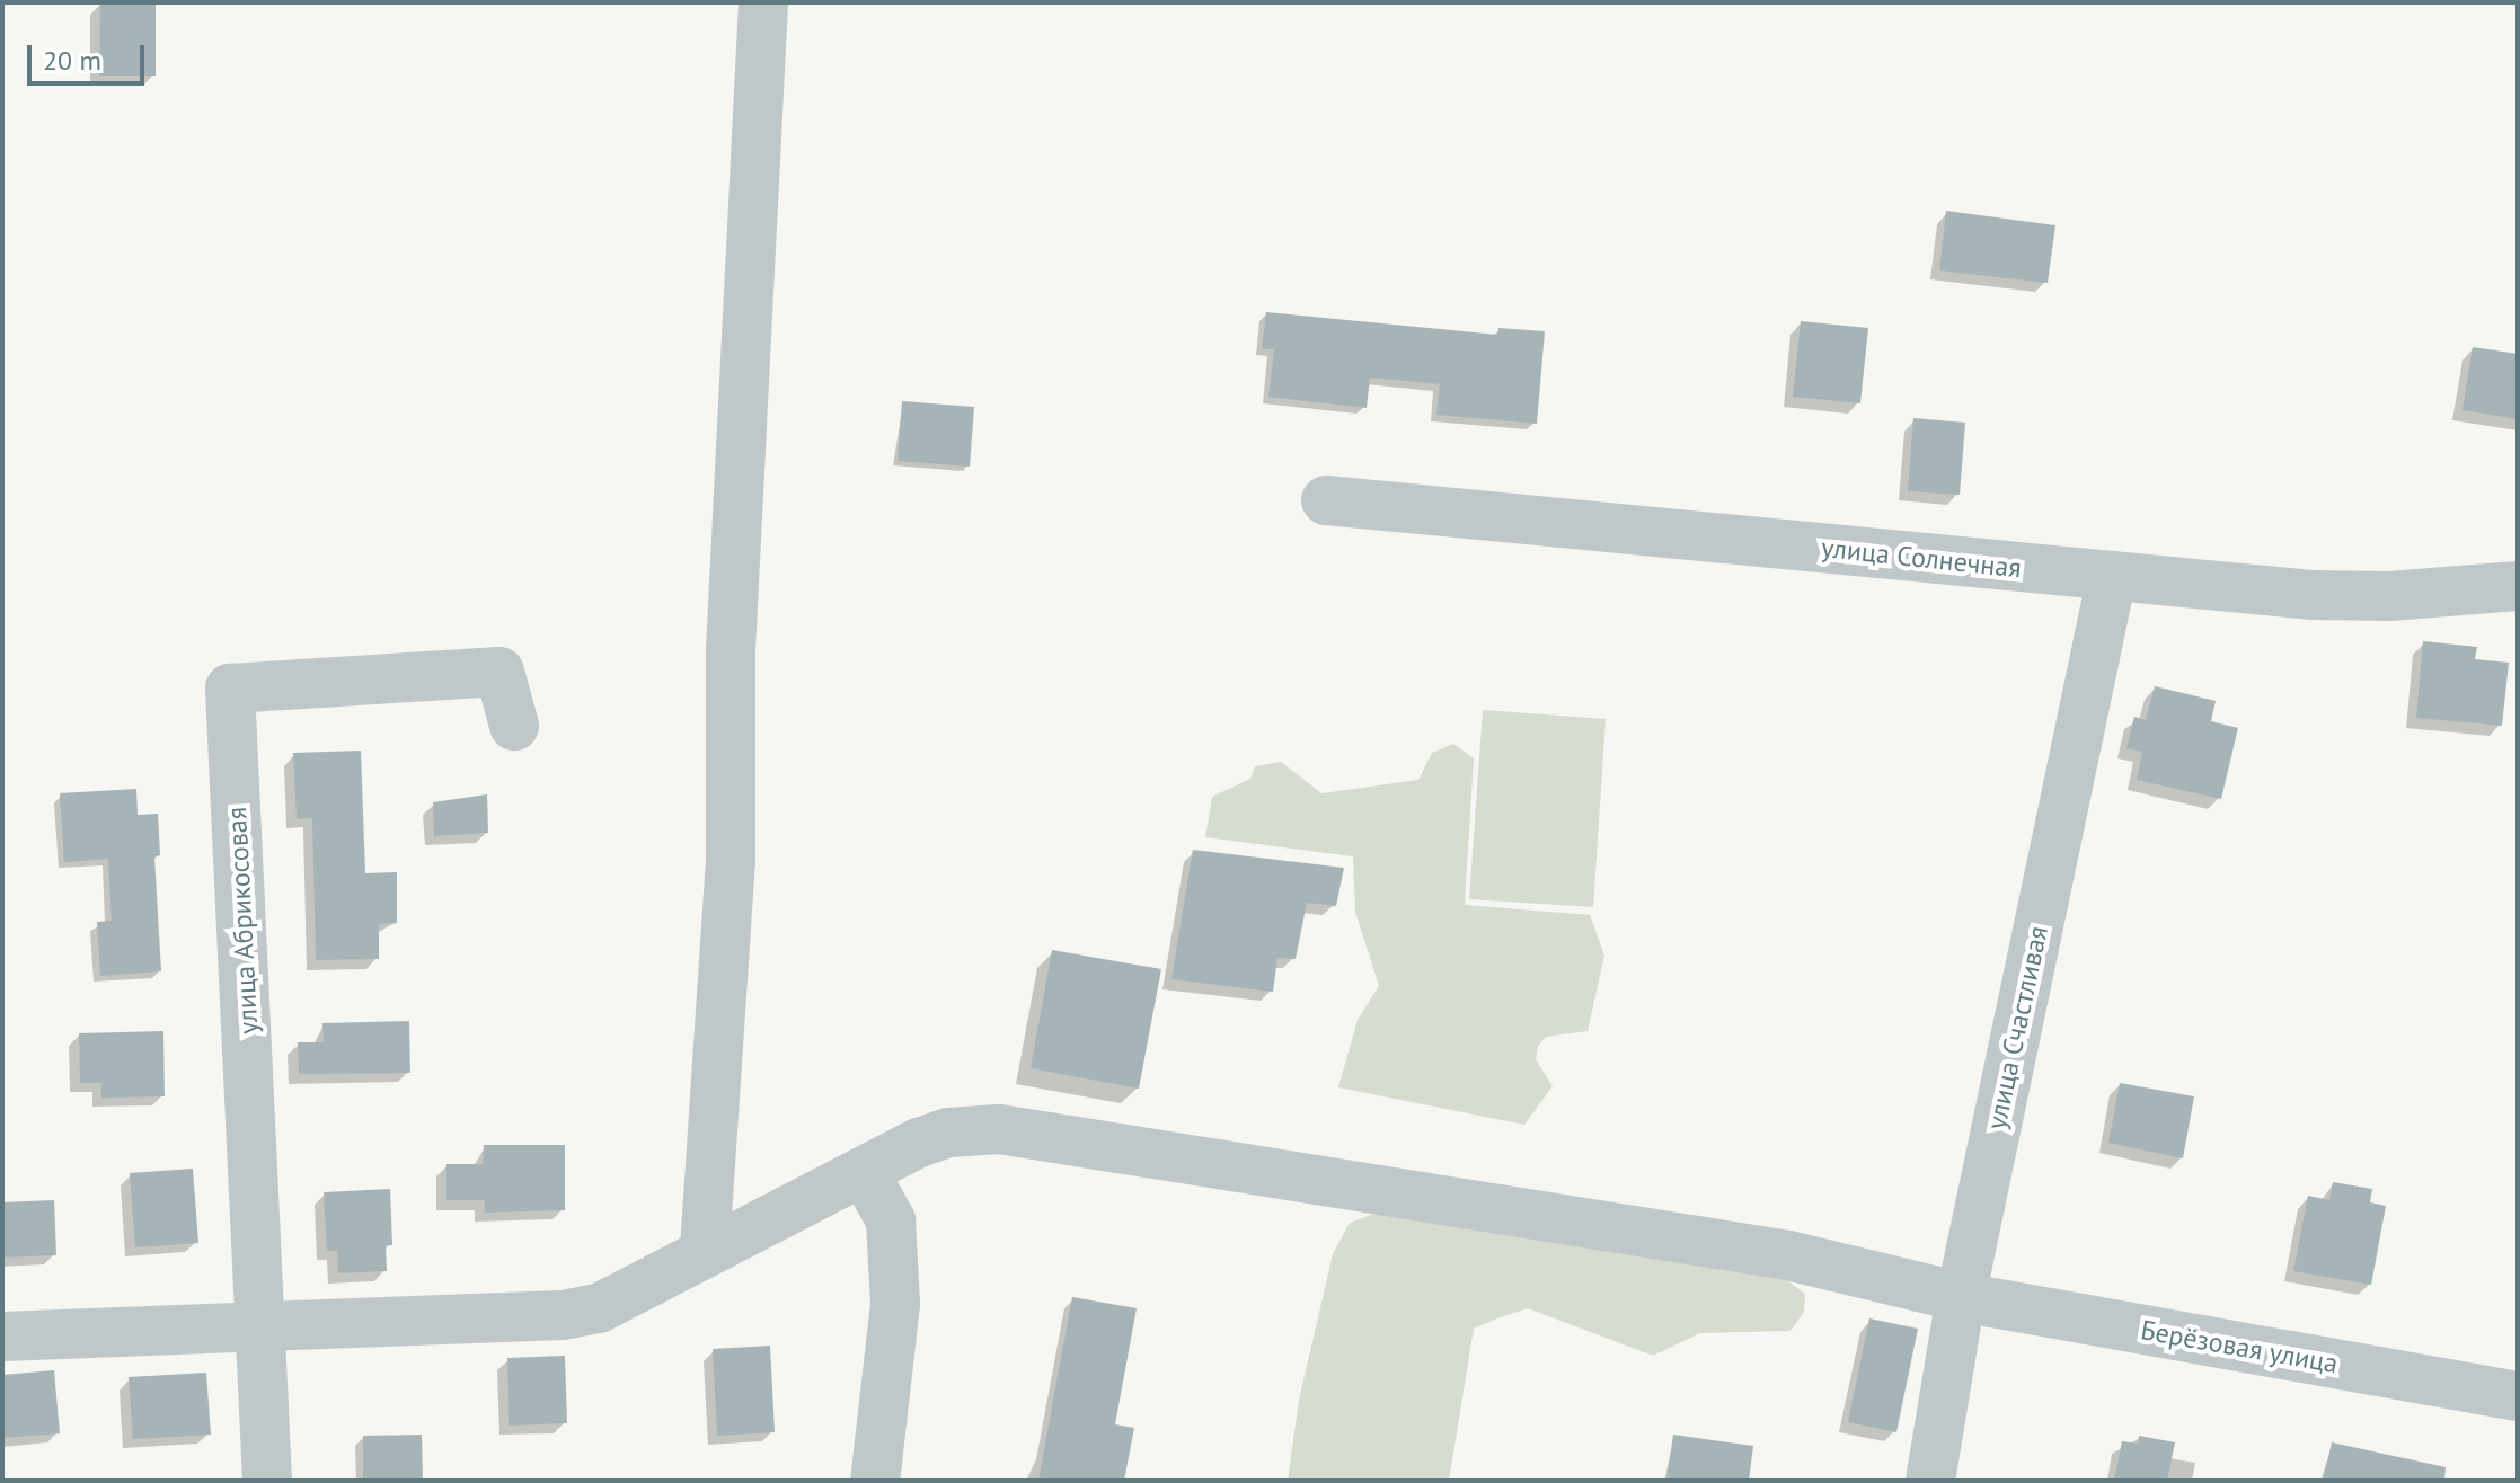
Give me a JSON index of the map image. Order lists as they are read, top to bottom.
{
  "streets": {
    "street": [
      "улица Солнечная",
      "улица Абрикосовая",
      "улица Счастливая",
      "Берёзовая улица"
    ]
  },
  "crossings": [
    ["улица Солнечная", "улица Счастливая"],
    ["улица Абрикосовая", "Берёзовая улица"],
    ["улица Счастливая", "Берёзовая улица"]
  ],
  "scale_bar": "20 m"
}
